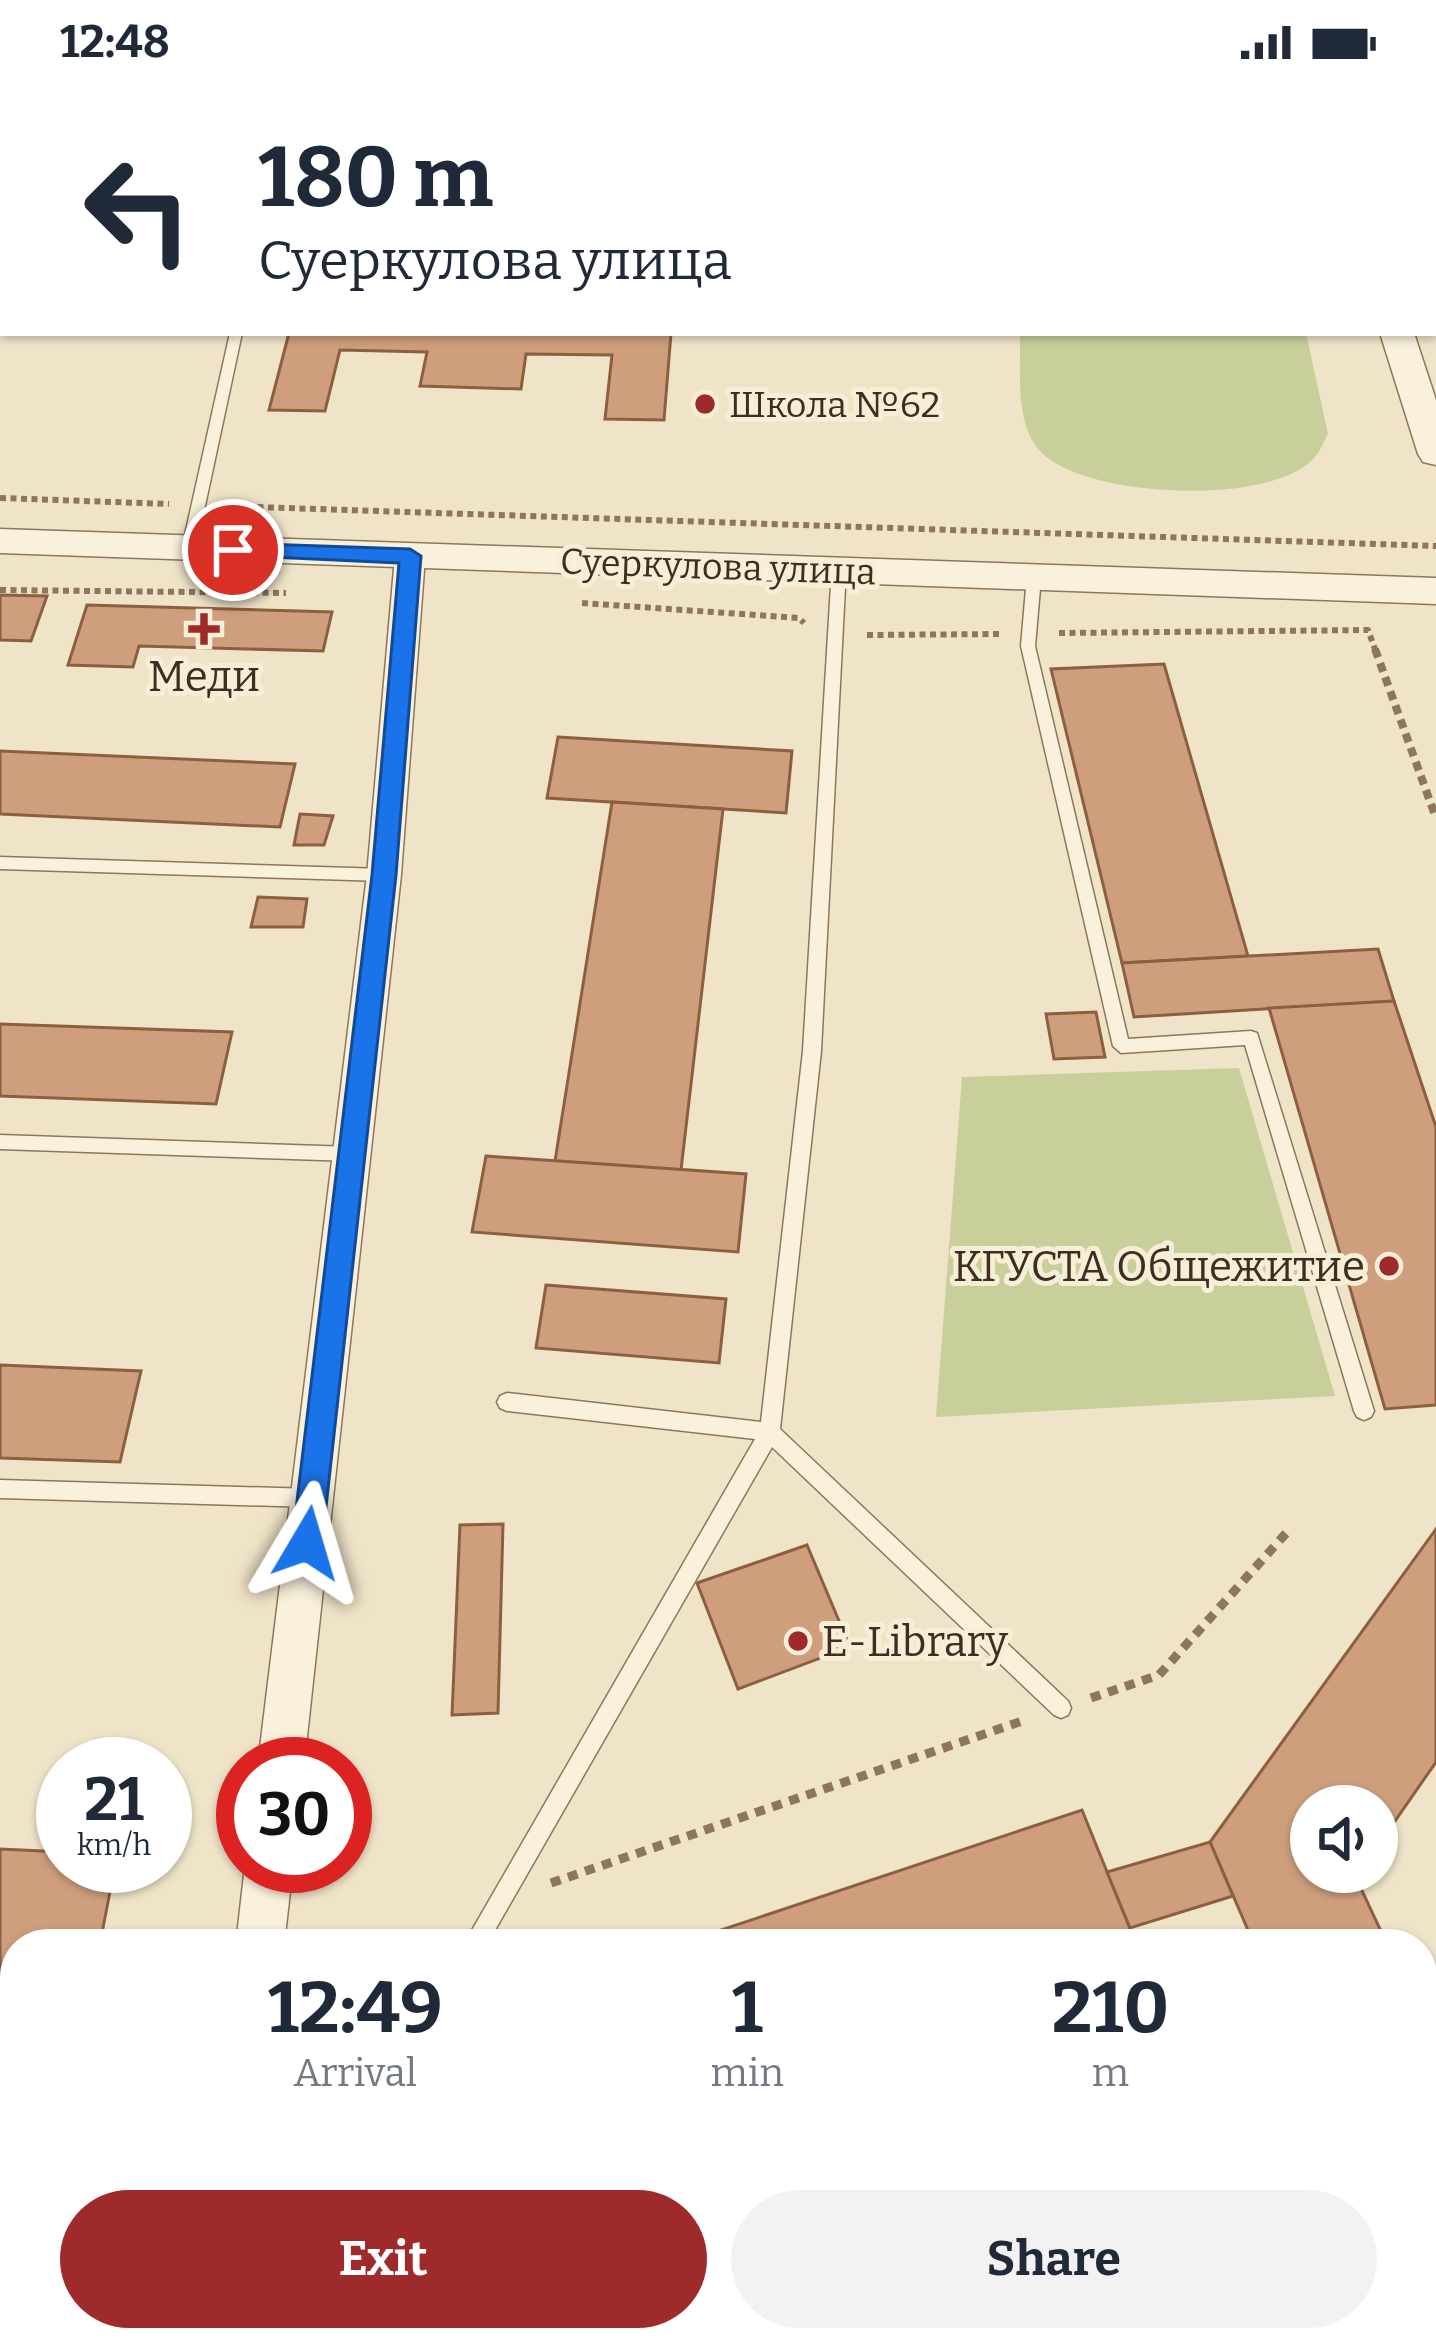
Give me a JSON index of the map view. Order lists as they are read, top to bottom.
{
  "streets": {
    "street": ["Суеркулова улица"]
  },
  "places": {
    "other": ["Школа №62", "КГУСТА Общежитие", "E-Library"],
    "health": ["Меди"]
  },
  "page": {
    "status": "12:48",
    "turn": ["180 m", "Суеркулова улица"],
    "speed": "21 km/h",
    "limit": "30",
    "eta": [
      "12:49",
      "Arrival",
      "1",
      "min",
      "210",
      "m"
    ],
    "buttons": ["Exit", "Share"]
  }
}
